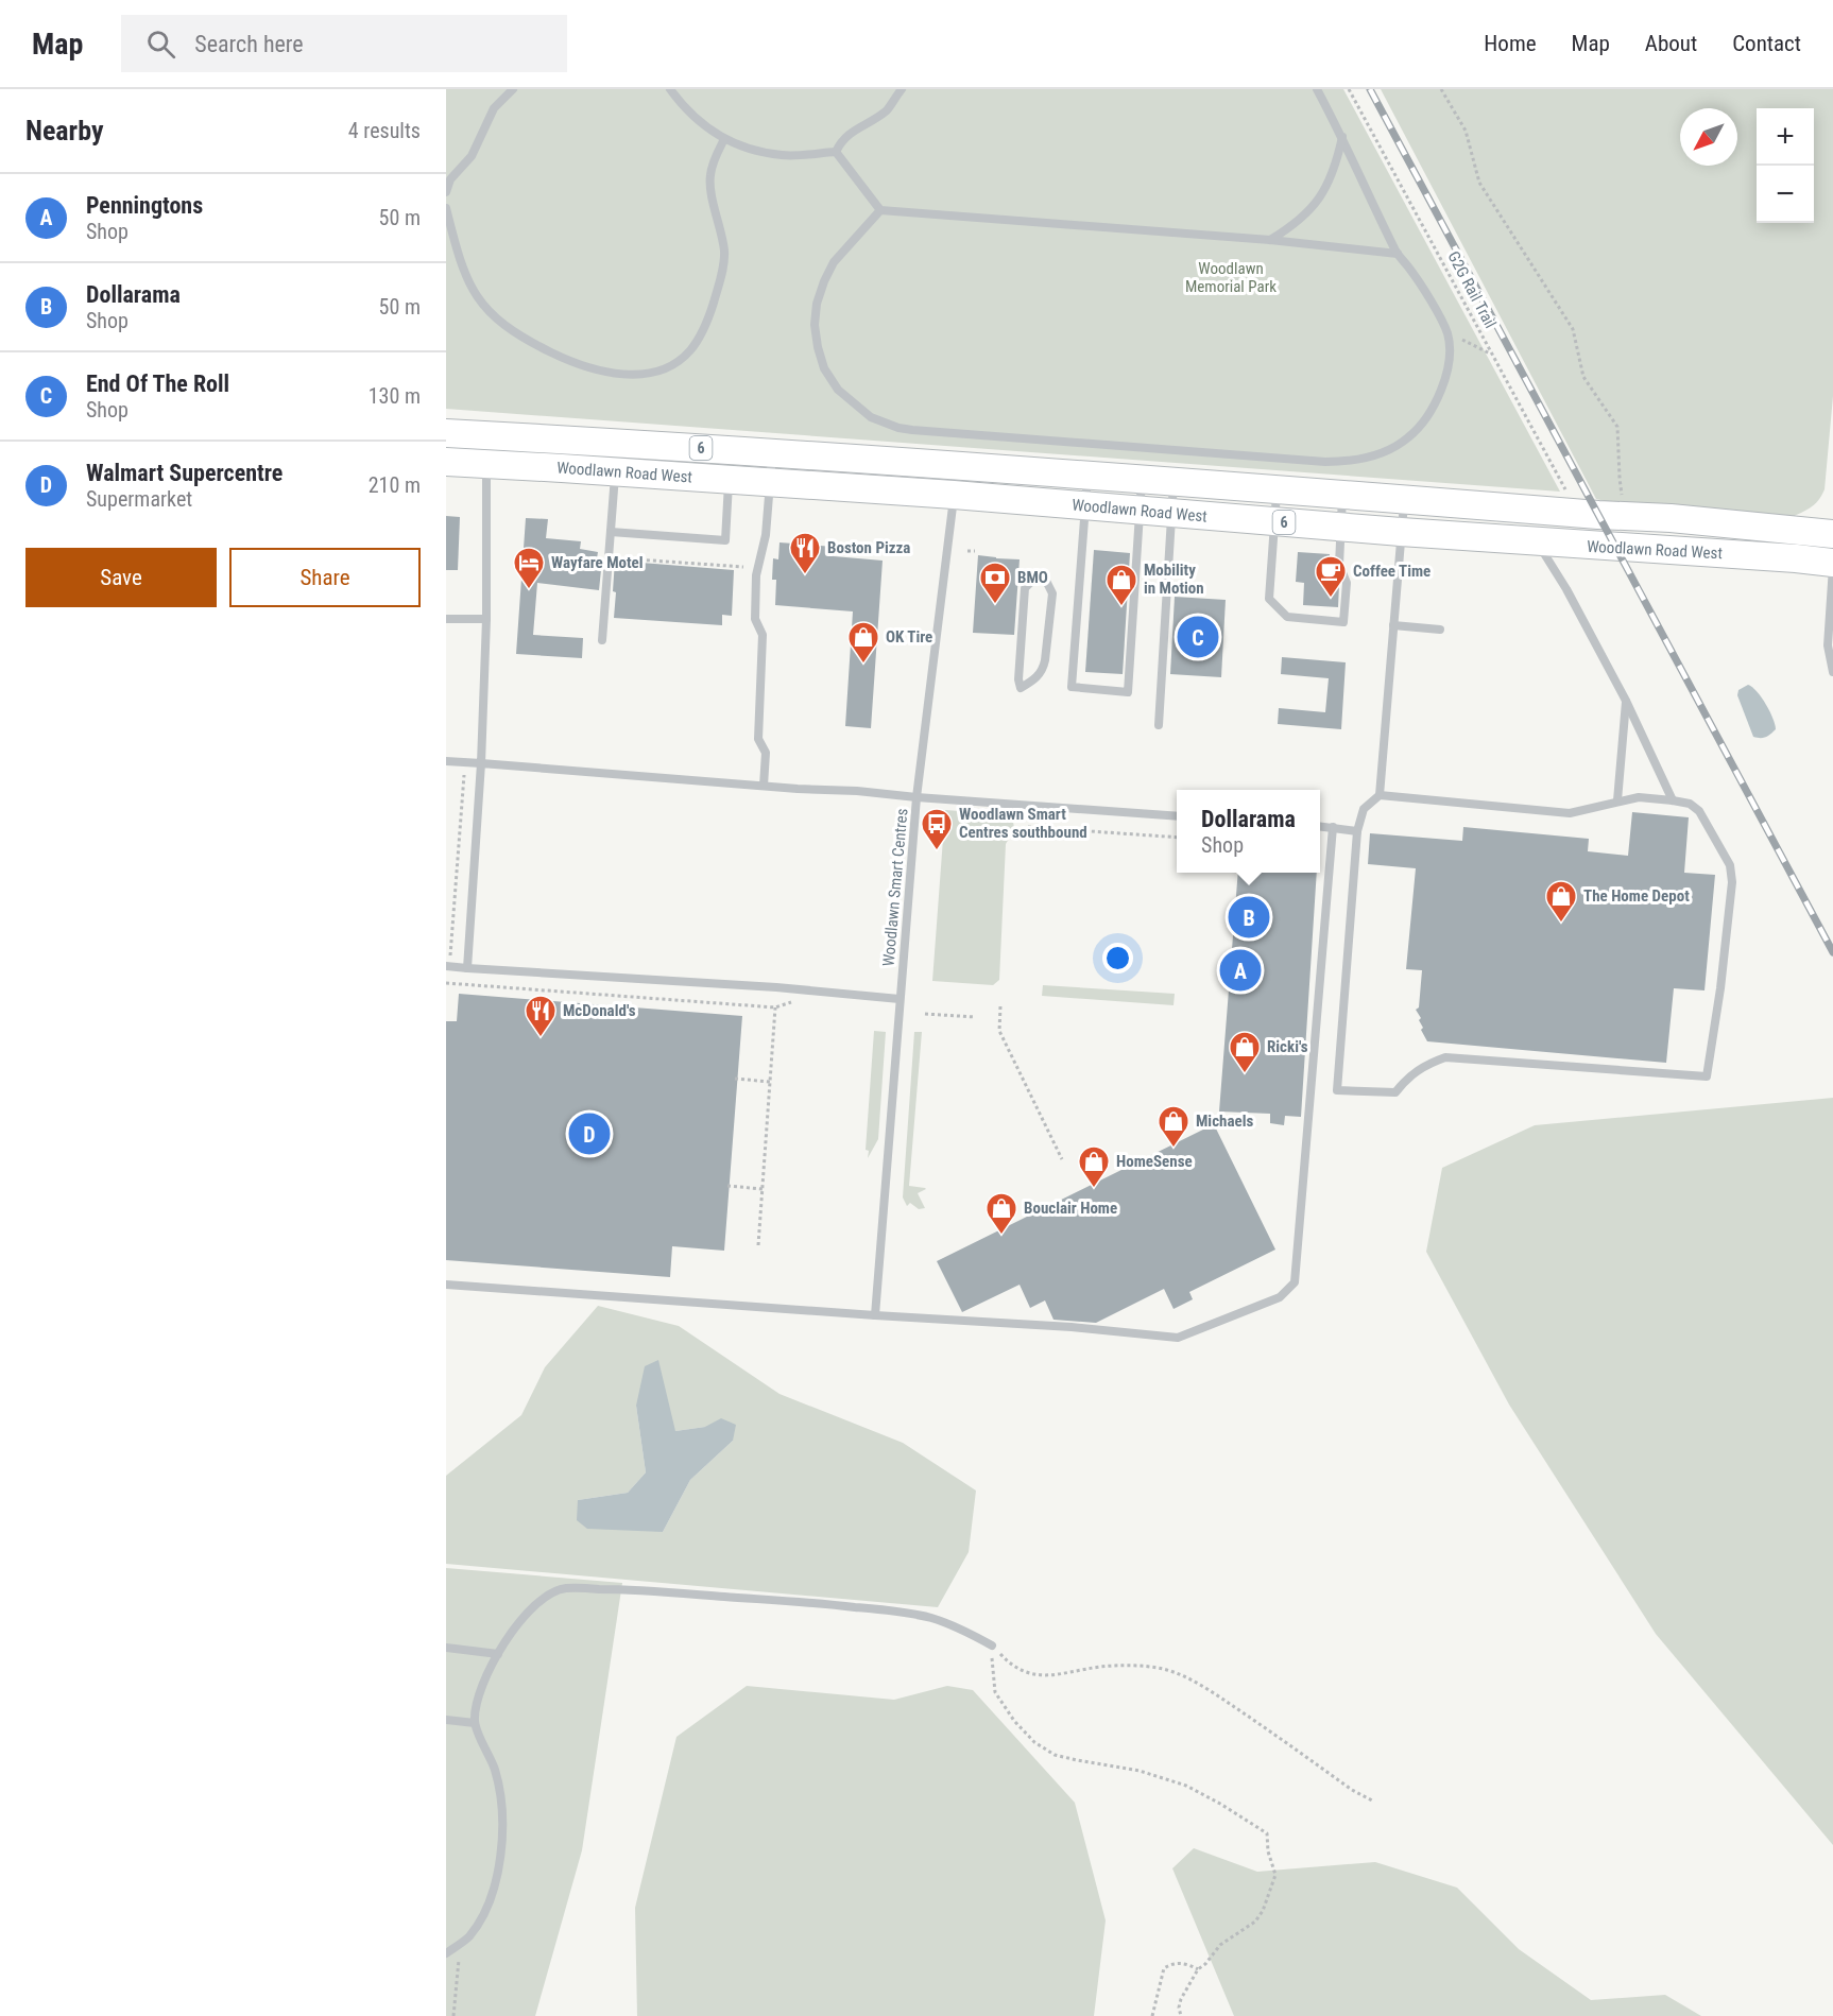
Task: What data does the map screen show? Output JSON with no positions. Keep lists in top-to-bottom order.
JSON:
{
  "streets": {
    "main road": ["6", "Woodlawn Road West"],
    "lane": ["Woodlawn Smart Centres"],
    "path": ["G2G Rail Trail"]
  },
  "parks": ["Woodlawn Memorial Park"],
  "places": {
    "restaurant": ["Boston Pizza", "McDonald's"],
    "hotel": ["Wayfare Motel"],
    "cafe": ["Coffee Time"],
    "bank": ["BMO"],
    "shop": [
      "Mobility in Motion",
      "OK Tire",
      "The Home Depot",
      "Ricki's",
      "Michaels",
      "HomeSense",
      "Bouclair Home"
    ],
    "bus stop": ["Woodlawn Smart Centres southbound"]
  },
  "north": "bottom left",
  "page": {
    "header": "Map",
    "search": "Search here",
    "nav": [
      "Home",
      "Map",
      "About",
      "Contact"
    ],
    "heading": ["Nearby", "4 results"],
    "map_buttons": ["+", "−"],
    "list": [
      {
        "mark": "A",
        "name": "Penningtons",
        "note": "Shop",
        "value": "50 m"
      },
      {
        "mark": "B",
        "name": "Dollarama",
        "note": "Shop",
        "value": "50 m"
      },
      {
        "mark": "C",
        "name": "End Of The Roll",
        "note": "Shop",
        "value": "130 m"
      },
      {
        "mark": "D",
        "name": "Walmart Supercentre",
        "note": "Supermarket",
        "value": "210 m"
      }
    ],
    "buttons": ["Save", "Share"],
    "pins": [
      "C",
      "B",
      "A",
      "D"
    ],
    "popup": ["Dollarama", "Shop"]
  }
}
